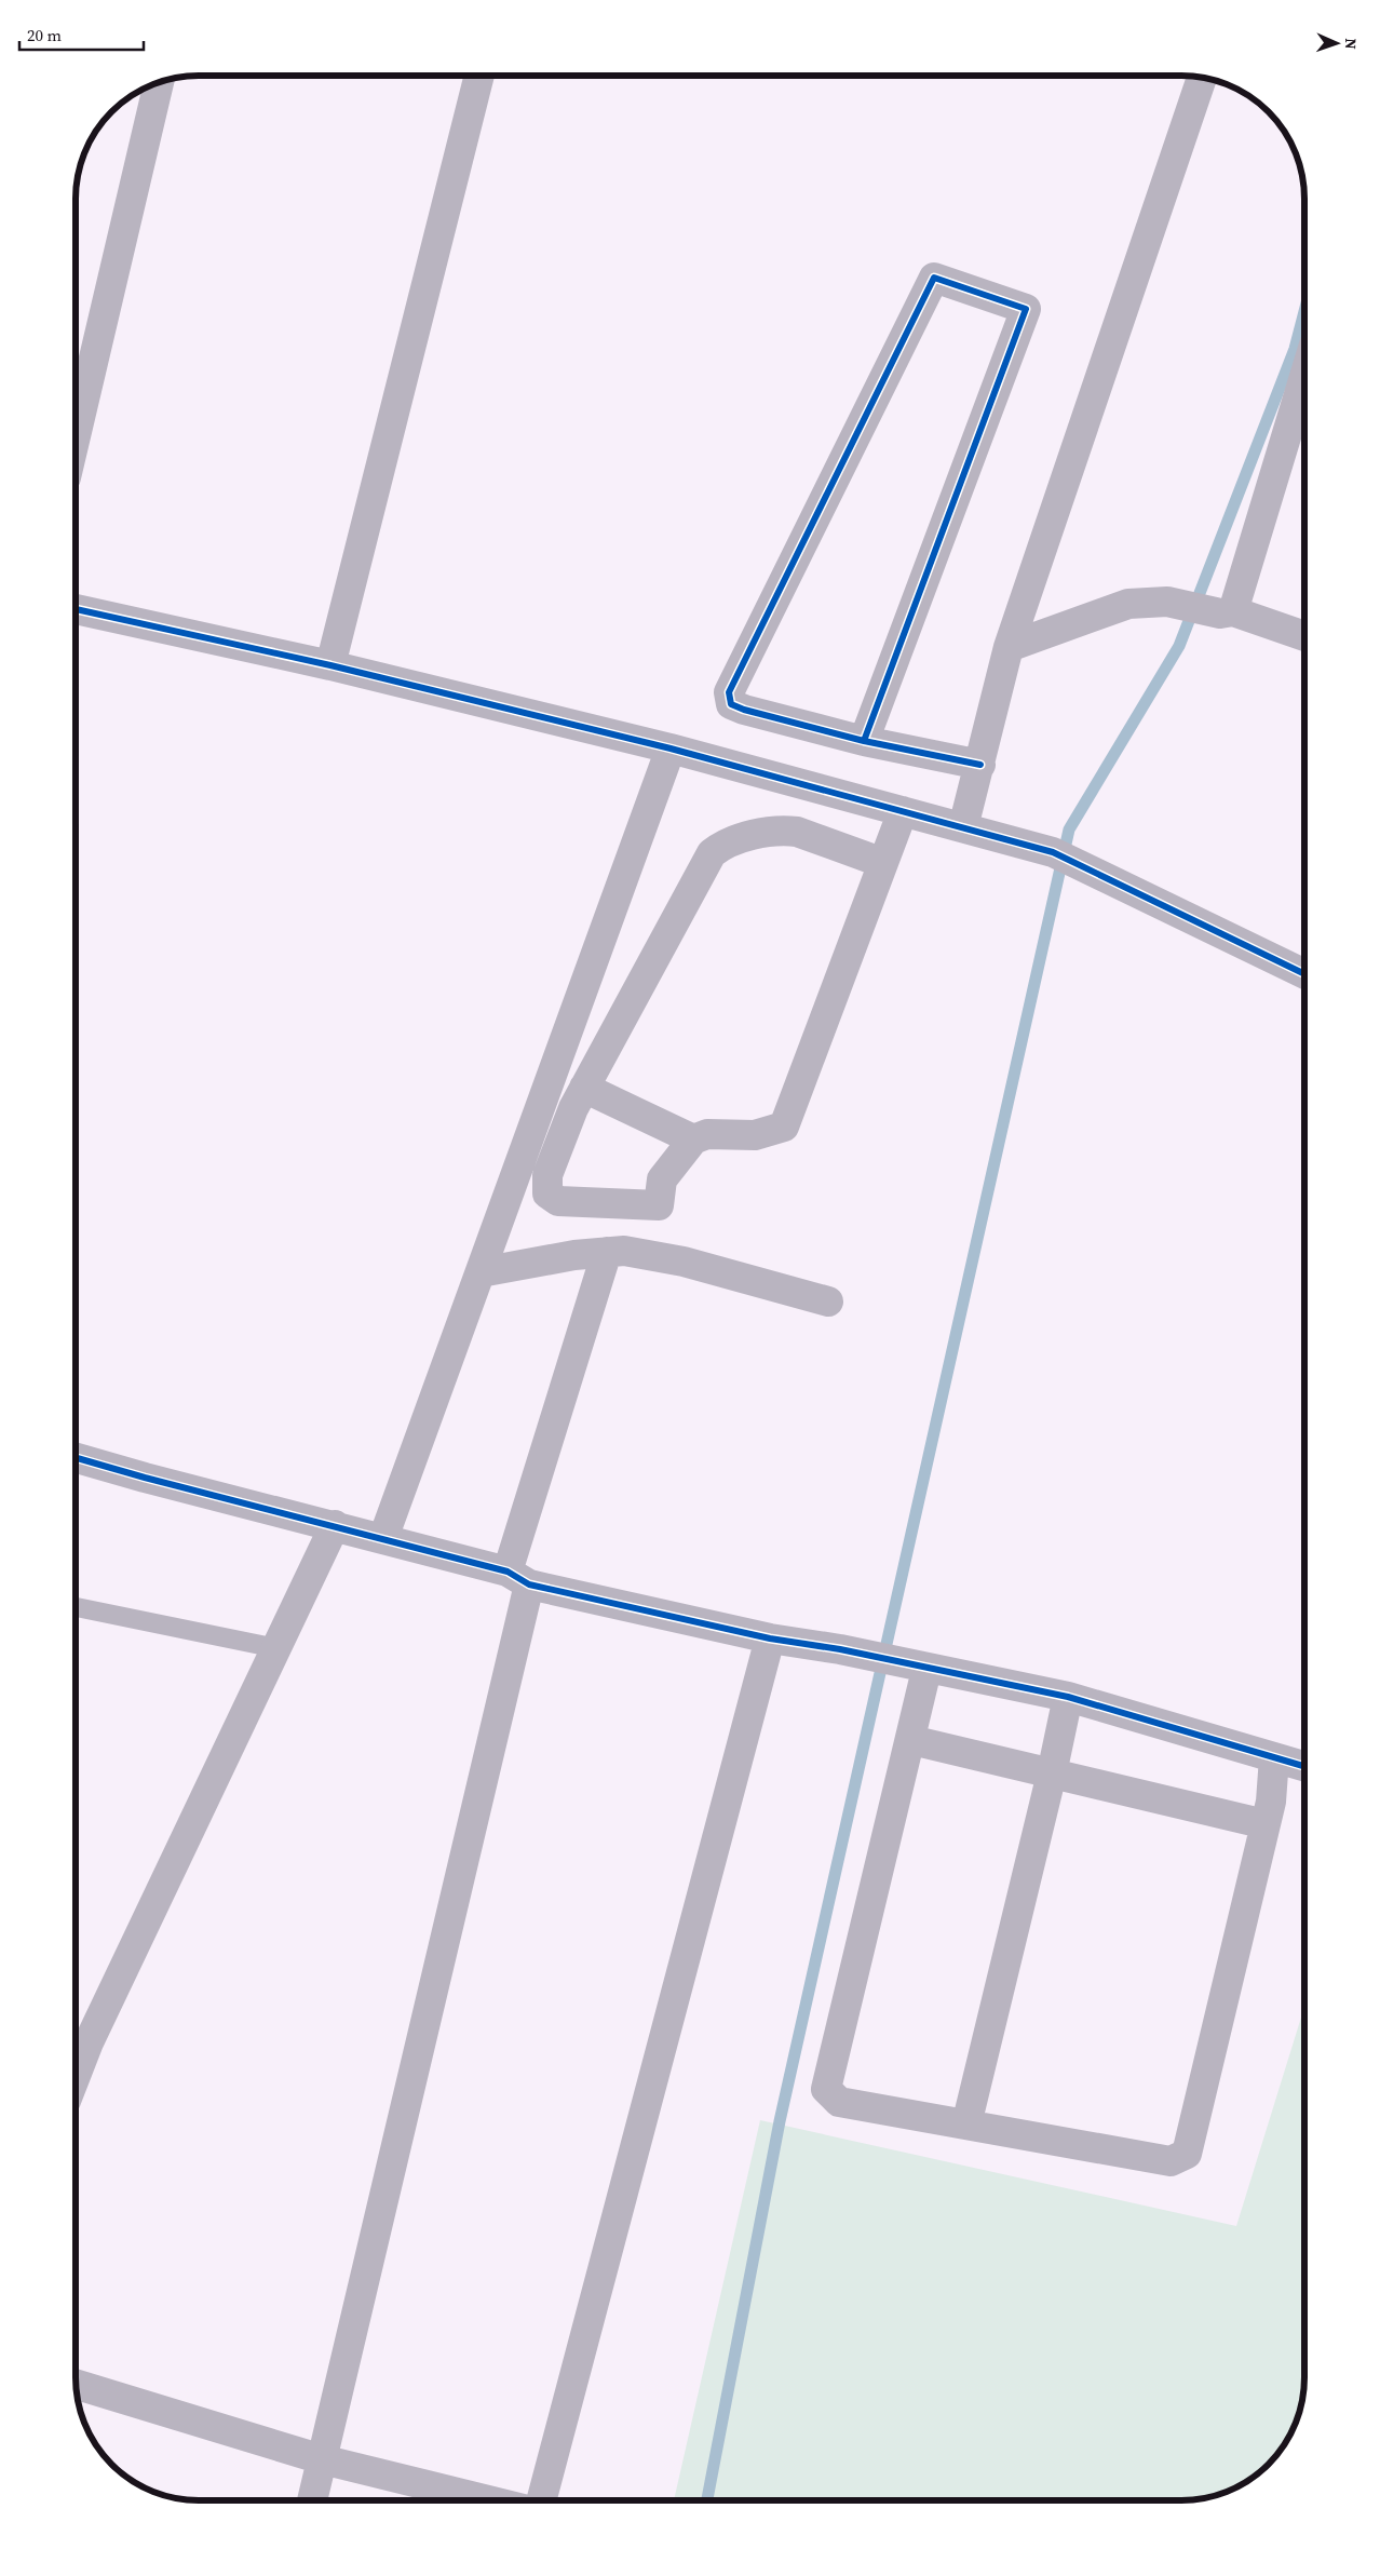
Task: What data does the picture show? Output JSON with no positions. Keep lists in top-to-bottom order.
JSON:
{
  "scale_bar": "20 m",
  "north": "right"
}
